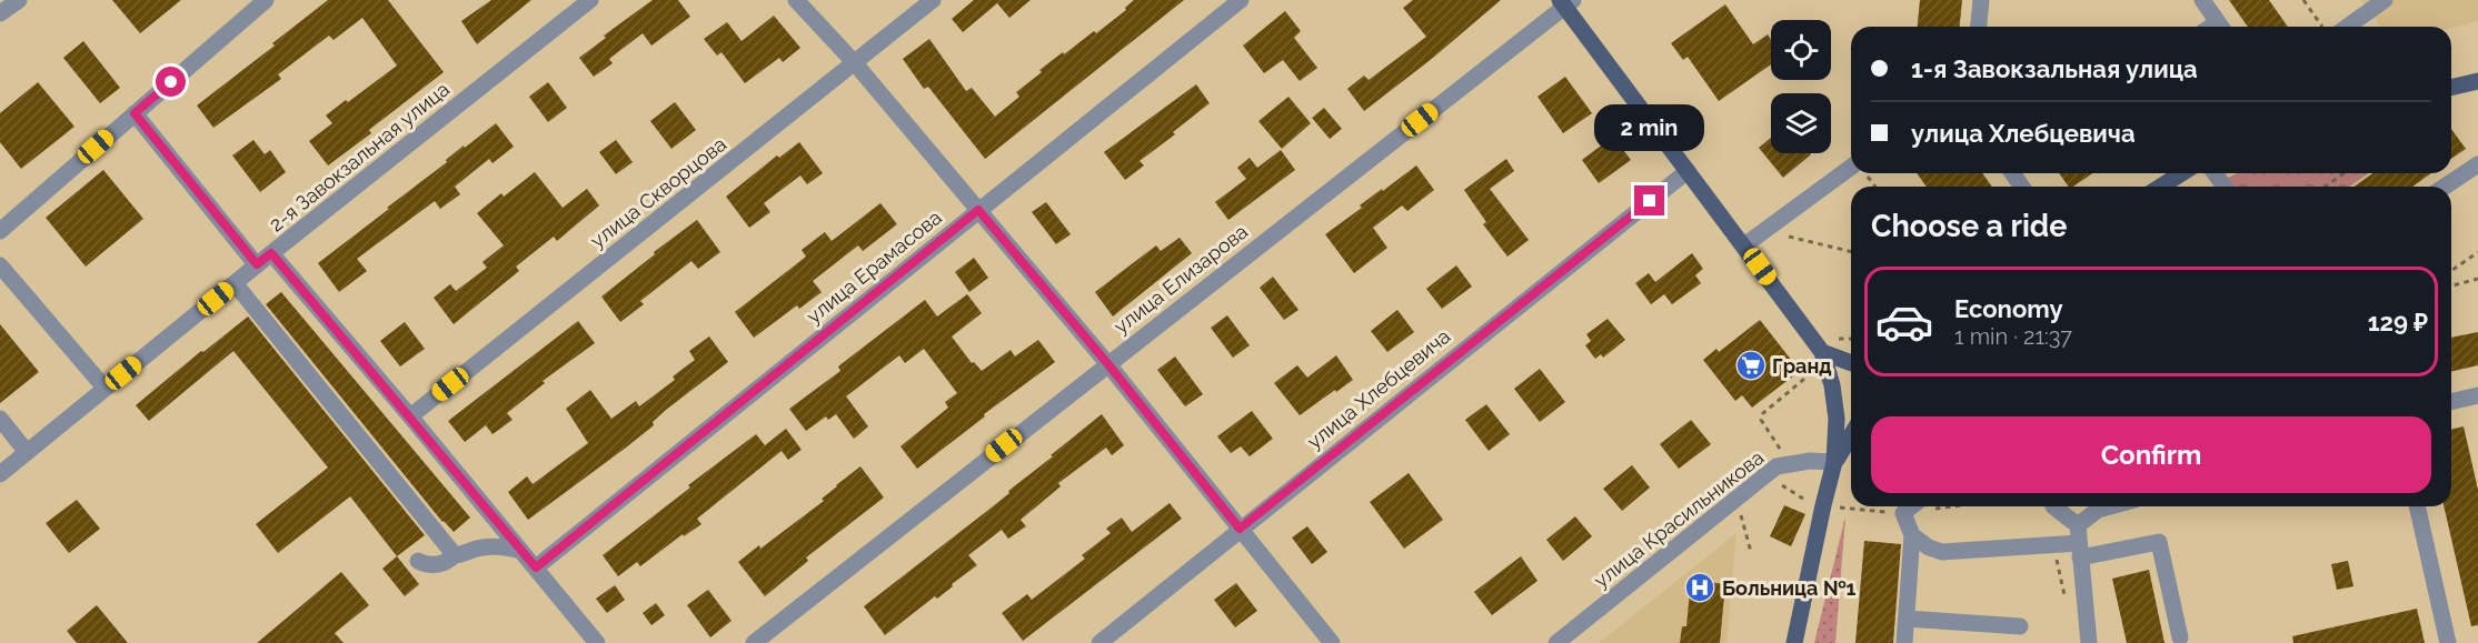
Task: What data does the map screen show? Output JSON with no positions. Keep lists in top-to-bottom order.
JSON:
{
  "streets": {
    "street": [
      "2-я Завокзальная улица",
      "улица Скворцова",
      "улица Ерамасова",
      "улица Елизарова",
      "улица Хлебцевича",
      "улица Красильникова"
    ]
  },
  "places": {
    "supermarket": ["Гранд"],
    "hospital": ["Больница №1"]
  },
  "page": {
    "banner": ["1-я Завокзальная улица", "улица Хлебцевича"],
    "bubble": "2 min",
    "heading": "Choose a ride",
    "list": [
      {
        "name": "Economy",
        "note": "1 min · 21:37",
        "value": "129 ₽"
      }
    ],
    "buttons": "Confirm"
  }
}
